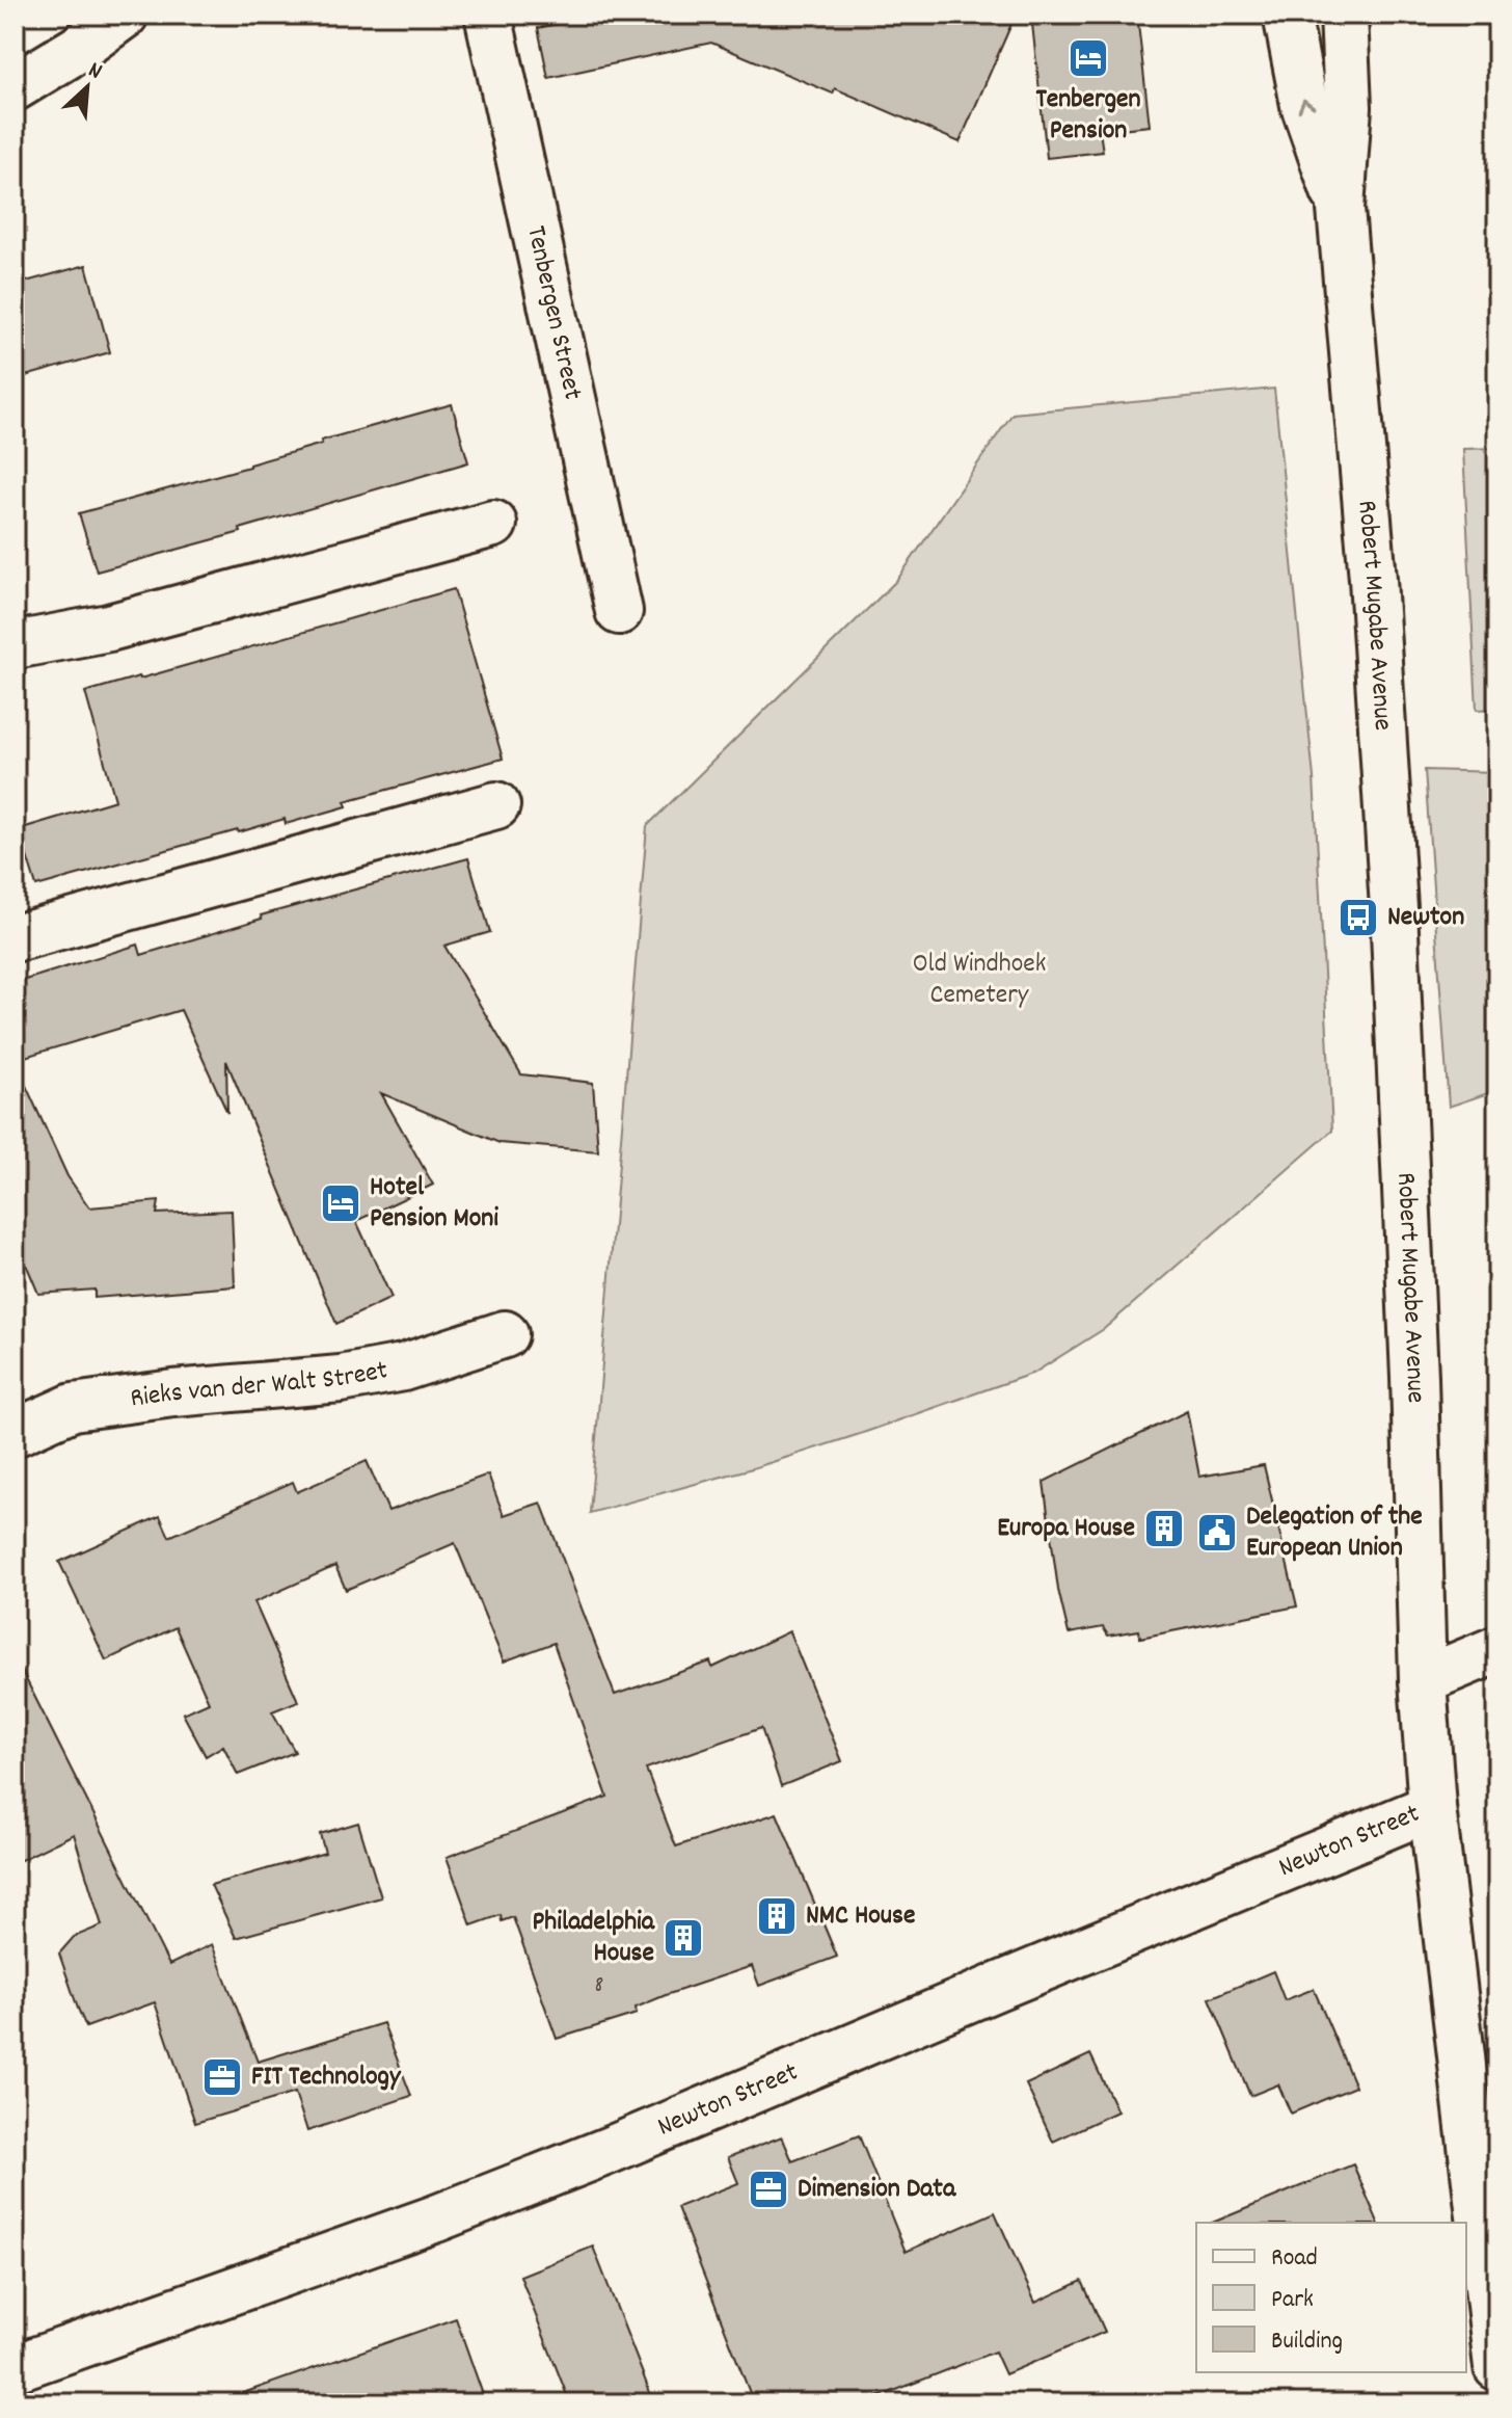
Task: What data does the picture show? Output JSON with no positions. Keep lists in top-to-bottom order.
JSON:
{
  "streets": {
    "street": [
      "Tenbergen Street",
      "Robert Mugabe Avenue",
      "Rieks van der Walt Street",
      "Newton Street"
    ]
  },
  "crossings": [
    ["Robert Mugabe Avenue", "Newton Street"]
  ],
  "parks": ["Old Windhoek Cemetery"],
  "places": {
    "hotel": ["Tenbergen Pension", "Hotel Pension Moni"],
    "bus stop": ["Newton"],
    "building": ["Europa House", "NMC House", "Philadelphia House"],
    "public building": ["Delegation of the European Union"],
    "office": ["FIT Technology", "Dimension Data"]
  },
  "house_numbers": ["8"],
  "legend": ["Road", "Park", "Building"],
  "north": "top right"
}
